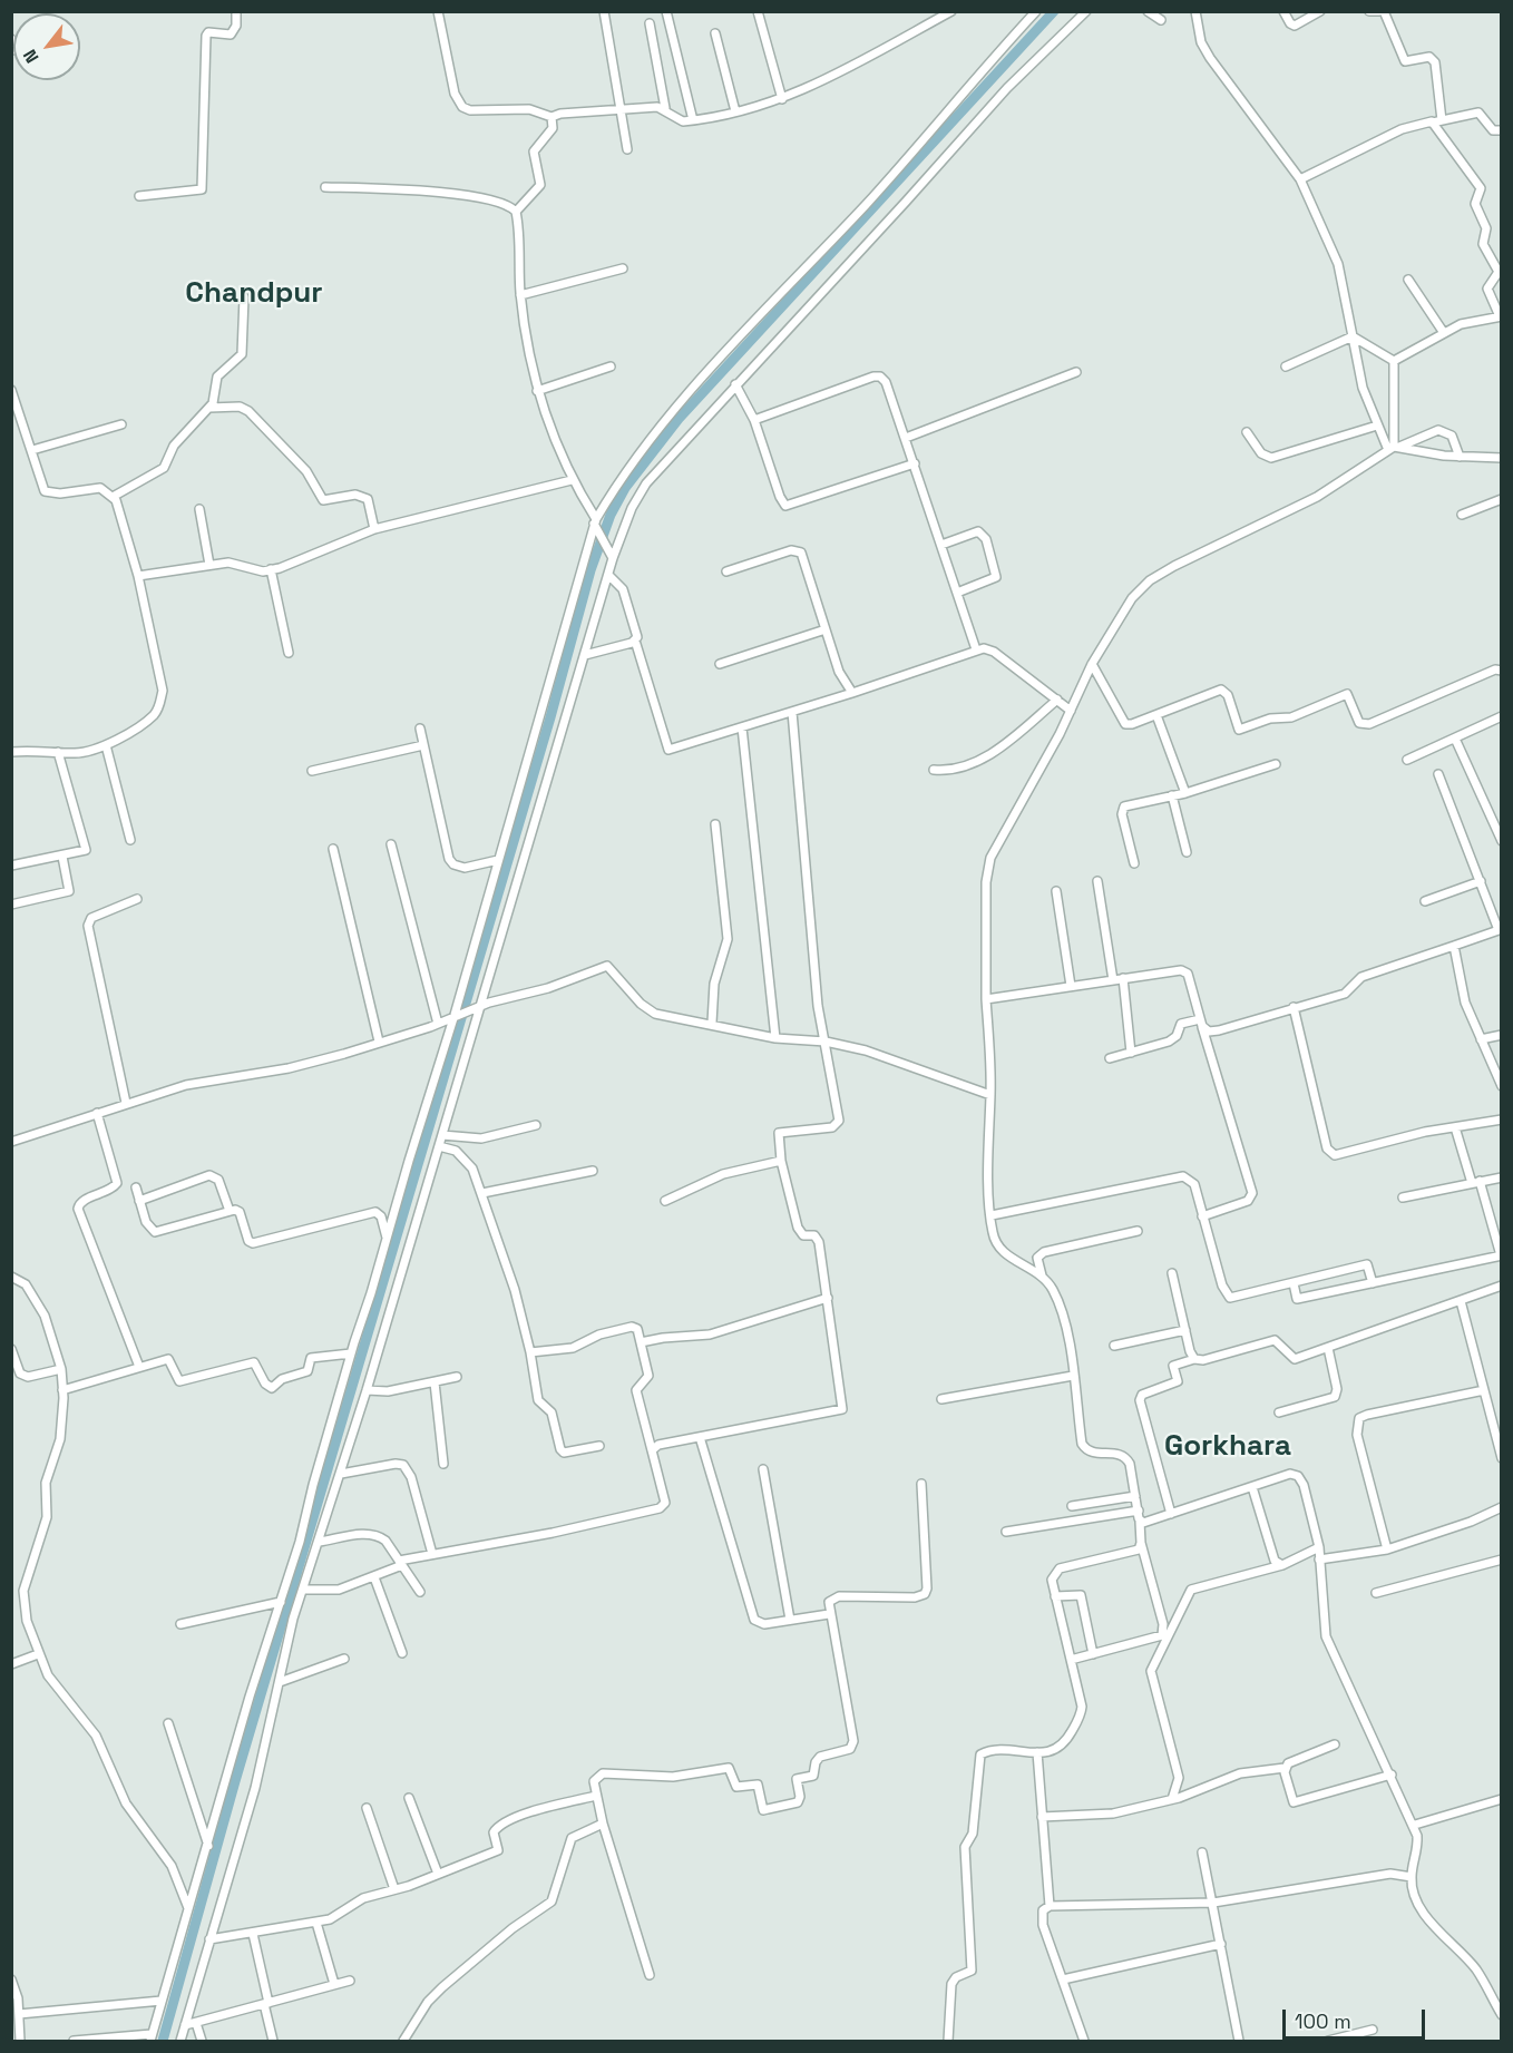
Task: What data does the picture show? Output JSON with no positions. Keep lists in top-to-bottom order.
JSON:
{
  "districts": ["Chandpur", "Gorkhara"],
  "scale_bar": "100 m",
  "north": "bottom left"
}
